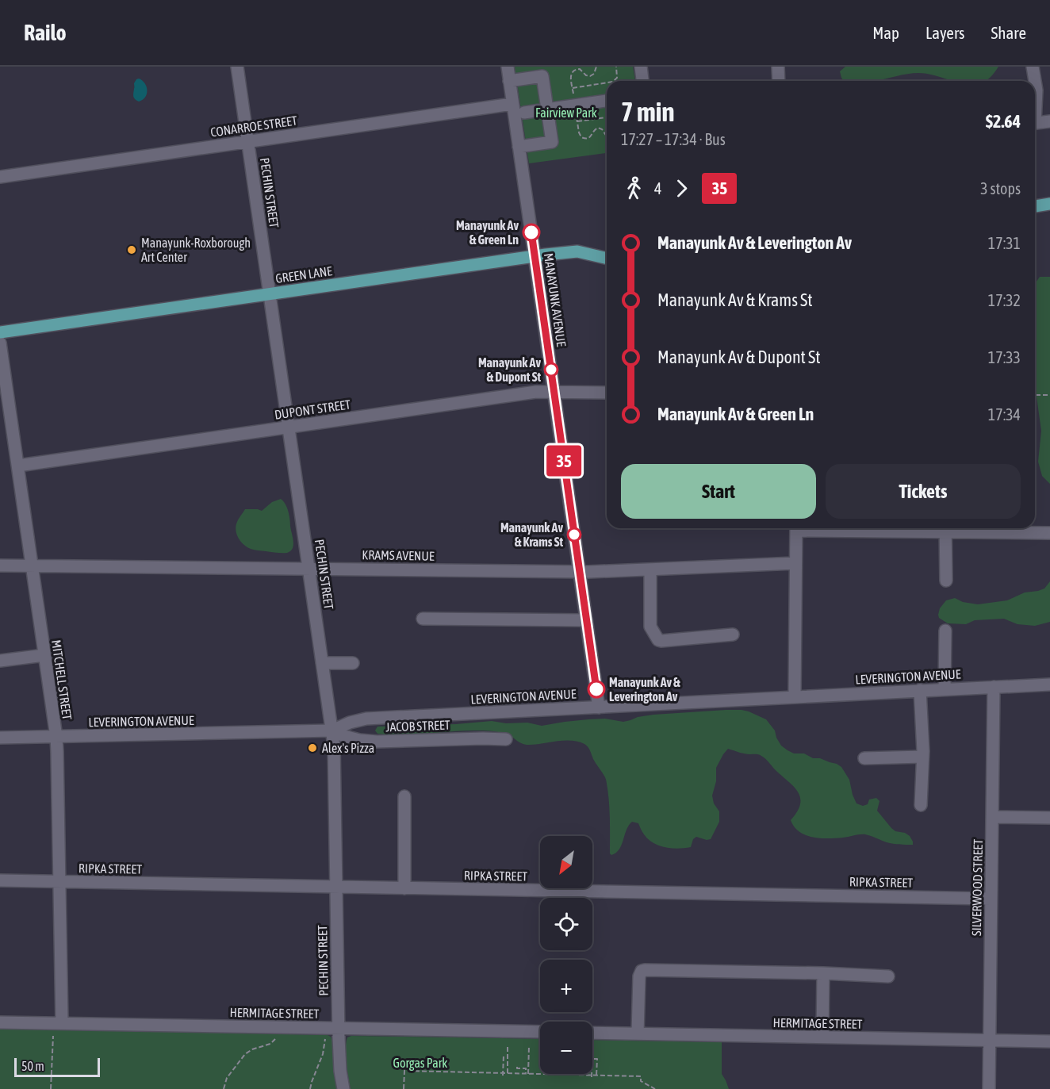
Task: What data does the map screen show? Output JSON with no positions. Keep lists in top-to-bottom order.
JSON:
{
  "streets": {
    "main road": ["GREEN LANE"],
    "street": [
      "CONARROE STREET",
      "PECHIN STREET",
      "MANAYUNK AVENUE",
      "DUPONT STREET",
      "KRAMS AVENUE",
      "LEVERINGTON AVENUE",
      "MITCHELL STREET",
      "JACOB STREET",
      "RIPKA STREET",
      "SILVERWOOD STREET",
      "HERMITAGE STREET"
    ]
  },
  "crossings": [
    ["CONARROE STREET", "PECHIN STREET"],
    ["CONARROE STREET", "MANAYUNK AVENUE"],
    ["PECHIN STREET", "GREEN LANE"],
    ["PECHIN STREET", "DUPONT STREET"],
    ["PECHIN STREET", "KRAMS AVENUE"],
    ["PECHIN STREET", "LEVERINGTON AVENUE"],
    ["PECHIN STREET", "JACOB STREET"],
    ["PECHIN STREET", "RIPKA STREET"],
    ["PECHIN STREET", "HERMITAGE STREET"],
    ["GREEN LANE", "MANAYUNK AVENUE"],
    ["MANAYUNK AVENUE", "DUPONT STREET"],
    ["MANAYUNK AVENUE", "KRAMS AVENUE"],
    ["MANAYUNK AVENUE", "LEVERINGTON AVENUE"],
    ["DUPONT STREET", "MITCHELL STREET"],
    ["KRAMS AVENUE", "MITCHELL STREET"],
    ["LEVERINGTON AVENUE", "MITCHELL STREET"],
    ["LEVERINGTON AVENUE", "JACOB STREET"],
    ["LEVERINGTON AVENUE", "SILVERWOOD STREET"],
    ["MITCHELL STREET", "RIPKA STREET"],
    ["MITCHELL STREET", "HERMITAGE STREET"],
    ["RIPKA STREET", "SILVERWOOD STREET"],
    ["SILVERWOOD STREET", "HERMITAGE STREET"]
  ],
  "parks": ["Fairview Park", "Gorgas Park"],
  "places": [
    "Manayunk Av & Green Ln",
    "Manayunk-Roxborough Art Center",
    "Manayunk Av & Dupont St",
    "Manayunk Av & Krams St",
    "Manayunk Av & Leverington Av",
    "Alex's Pizza"
  ],
  "lines": ["bus line 35"],
  "scale_bar": "50 m",
  "north": "bottom left",
  "page": {
    "header": "Railo",
    "nav": ["Map", "Layers", "Share"],
    "on_map": "35",
    "heading": ["7 min", "17:27 – 17:34 · Bus", "$2.64"],
    "legs": ["4", "35", "3 stops"],
    "list": [
      {
        "name": "Manayunk Av & Leverington Av",
        "value": "17:31"
      },
      {
        "name": "Manayunk Av & Krams St",
        "value": "17:32"
      },
      {
        "name": "Manayunk Av & Dupont St",
        "value": "17:33"
      },
      {
        "name": "Manayunk Av & Green Ln",
        "value": "17:34"
      }
    ],
    "buttons": ["Start", "Tickets"],
    "map_buttons": ["+", "−"],
    "scale": "50 m"
  }
}
